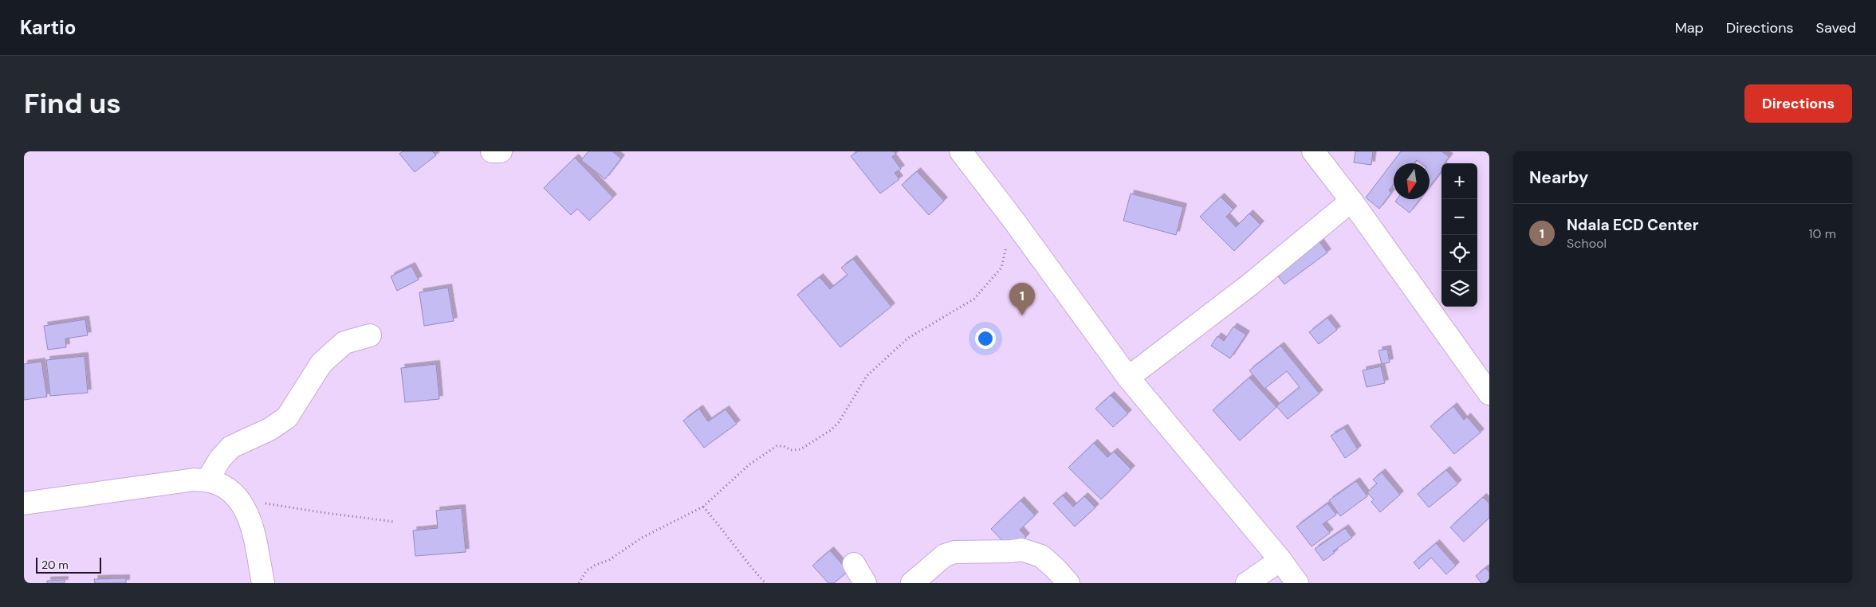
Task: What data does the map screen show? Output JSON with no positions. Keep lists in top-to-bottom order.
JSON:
{
  "scale_bar": "20 m",
  "north": "bottom",
  "page": {
    "header": "Kartio",
    "nav": ["Map", "Directions", "Saved"],
    "buttons": "Directions",
    "title": "Find us",
    "heading": "Nearby",
    "map_buttons": ["+", "−"],
    "list": [
      {
        "mark": "1",
        "name": "Ndala ECD Center",
        "note": "School",
        "value": "10 m"
      }
    ],
    "pins": "1",
    "scale": "20 m"
  }
}
